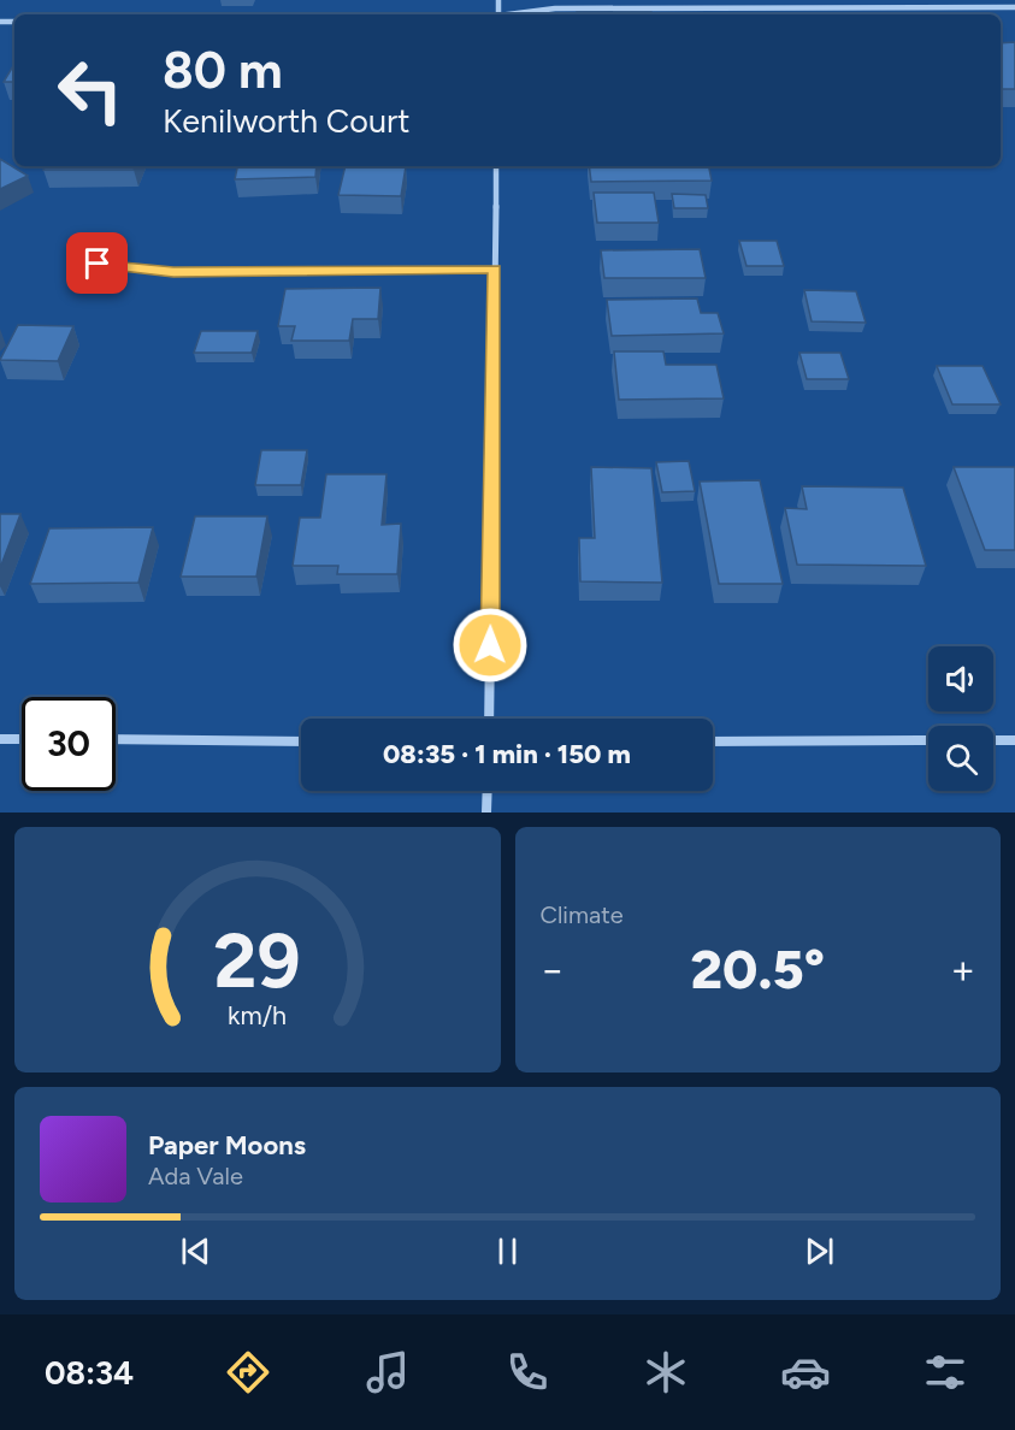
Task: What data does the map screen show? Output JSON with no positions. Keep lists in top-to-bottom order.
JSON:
{
  "page": {
    "turn": ["80 m", "Kenilworth Court"],
    "limit": "30",
    "trip": "08:35 · 1 min · 150 m",
    "tile": "Climate",
    "heat": ["−", "20.5°", "+"],
    "song": ["Paper Moons", "Ada Vale"],
    "tabs": "08:34",
    "gauge": ["29", "km/h"]
  }
}
